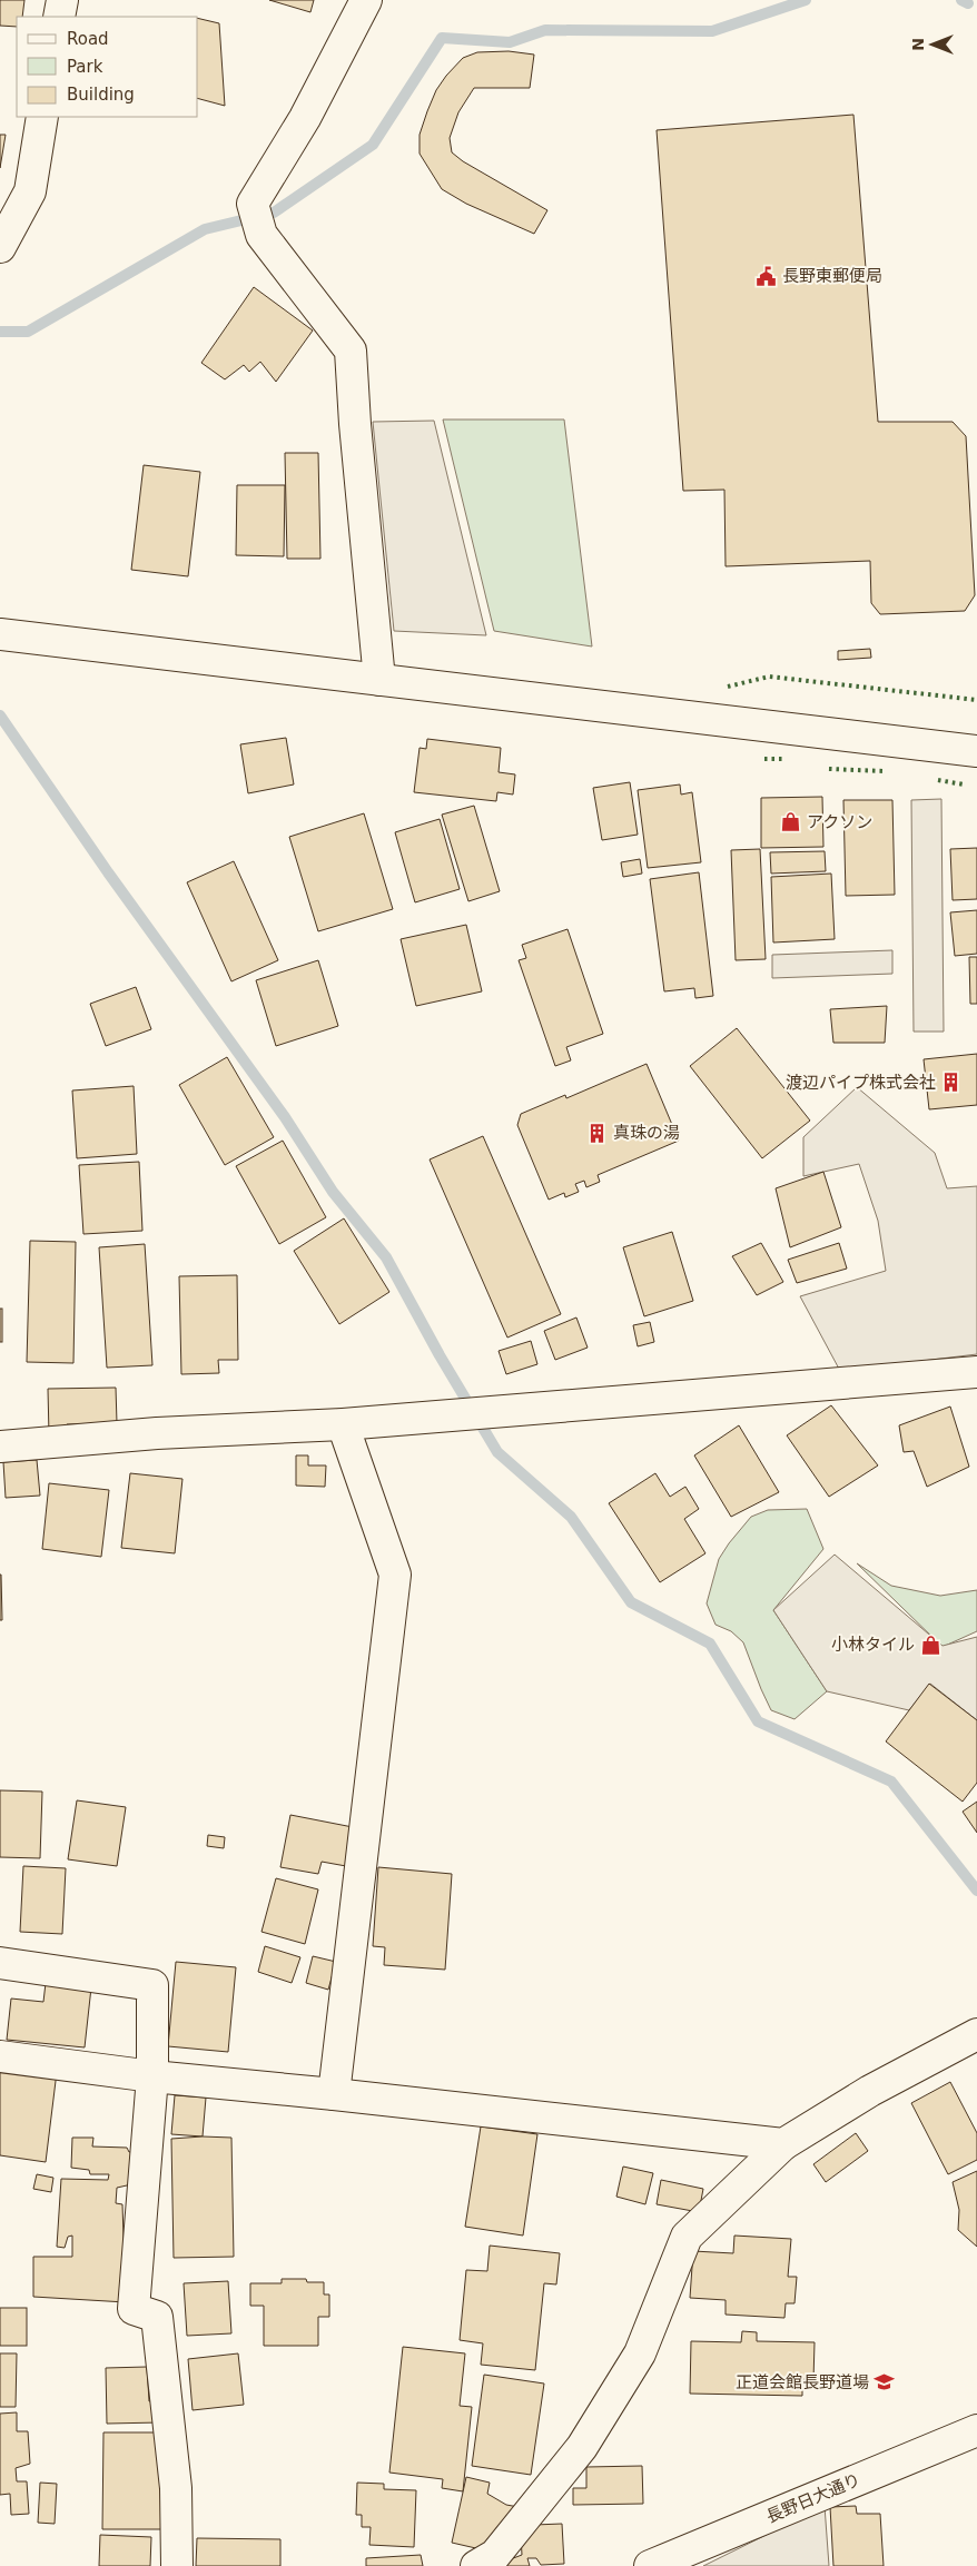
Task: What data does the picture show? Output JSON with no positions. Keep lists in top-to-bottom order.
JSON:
{
  "streets": {
    "street": ["長野日大通り"]
  },
  "places": {
    "public building": ["長野東郵便局"],
    "shop": ["アクソン", "小林タイル"],
    "building": ["渡辺パイプ株式会社", "真珠の湯"],
    "school or university": ["正道会館長野道場"]
  },
  "legend": ["Road", "Park", "Building"],
  "north": "left"
}
